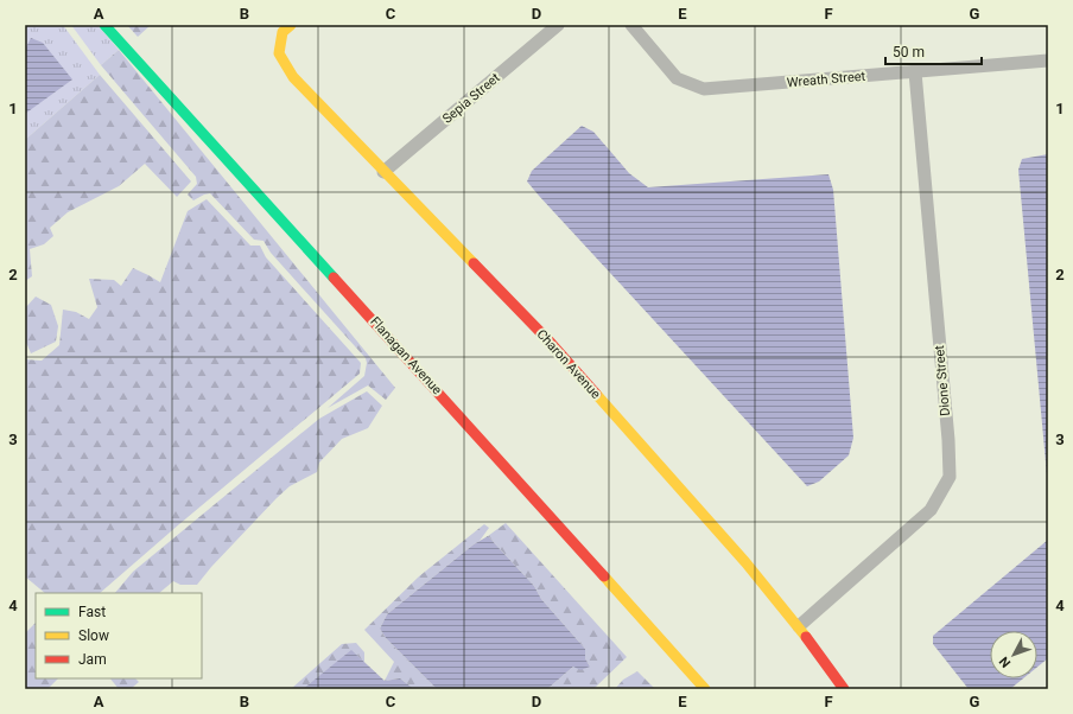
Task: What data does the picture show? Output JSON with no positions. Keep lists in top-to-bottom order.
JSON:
{
  "streets": {
    "street": [
      "Wreath Street",
      "Sepia Street",
      "Flanagan Avenue",
      "Charon Avenue",
      "Dione Street"
    ]
  },
  "crossings": [
    ["Wreath Street", "Dione Street"],
    ["Sepia Street", "Charon Avenue"],
    ["Charon Avenue", "Dione Street"]
  ],
  "legend": ["Fast", "Slow", "Jam"],
  "scale_bar": "50 m",
  "north": "bottom left",
  "grid": {
    "columns": [
      "A",
      "B",
      "C",
      "D",
      "E",
      "F",
      "G"
    ],
    "rows": [
      "1",
      "2",
      "3",
      "4"
    ]
  }
}
